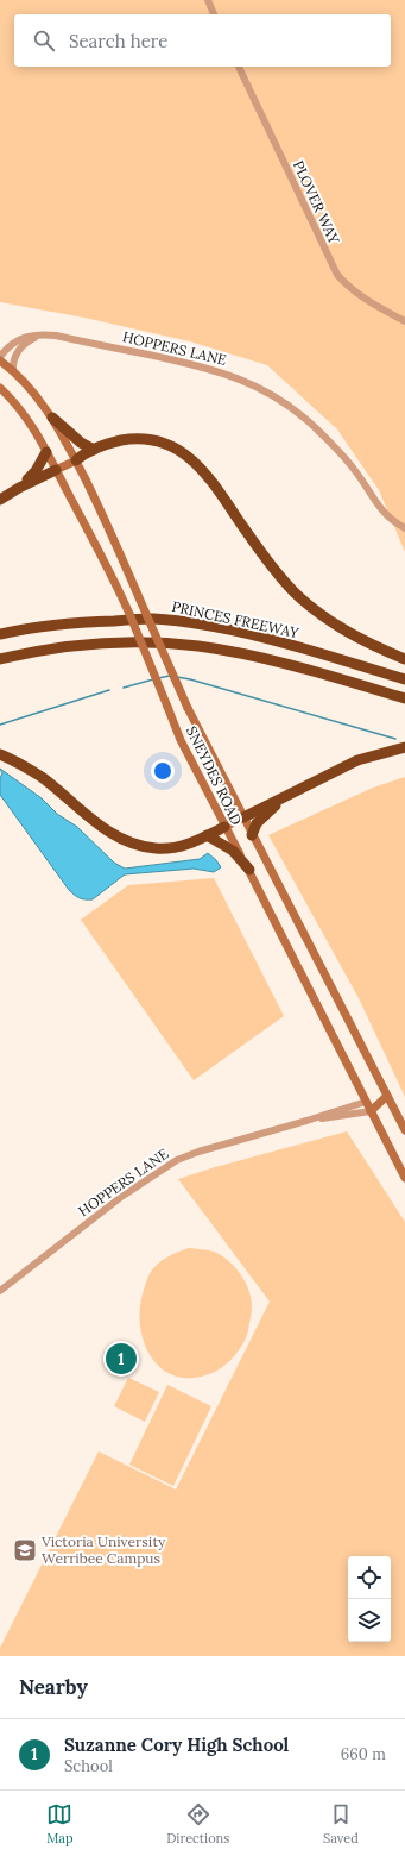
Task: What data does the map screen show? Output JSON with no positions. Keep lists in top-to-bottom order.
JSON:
{
  "streets": {
    "highway": ["PRINCES FREEWAY"],
    "main road": ["SNEYDES ROAD"],
    "street": ["PLOVER WAY", "HOPPERS LANE"]
  },
  "crossings": [
    ["HOPPERS LANE", "SNEYDES ROAD"]
  ],
  "places": {
    "school or university": ["Victoria University Werribee Campus"]
  },
  "page": {
    "search": "Search here",
    "pins": "1",
    "heading": "Nearby",
    "list": [
      {
        "mark": "1",
        "name": "Suzanne Cory High School",
        "note": "School",
        "value": "660 m"
      }
    ],
    "nav": ["Map", "Directions", "Saved"]
  }
}
